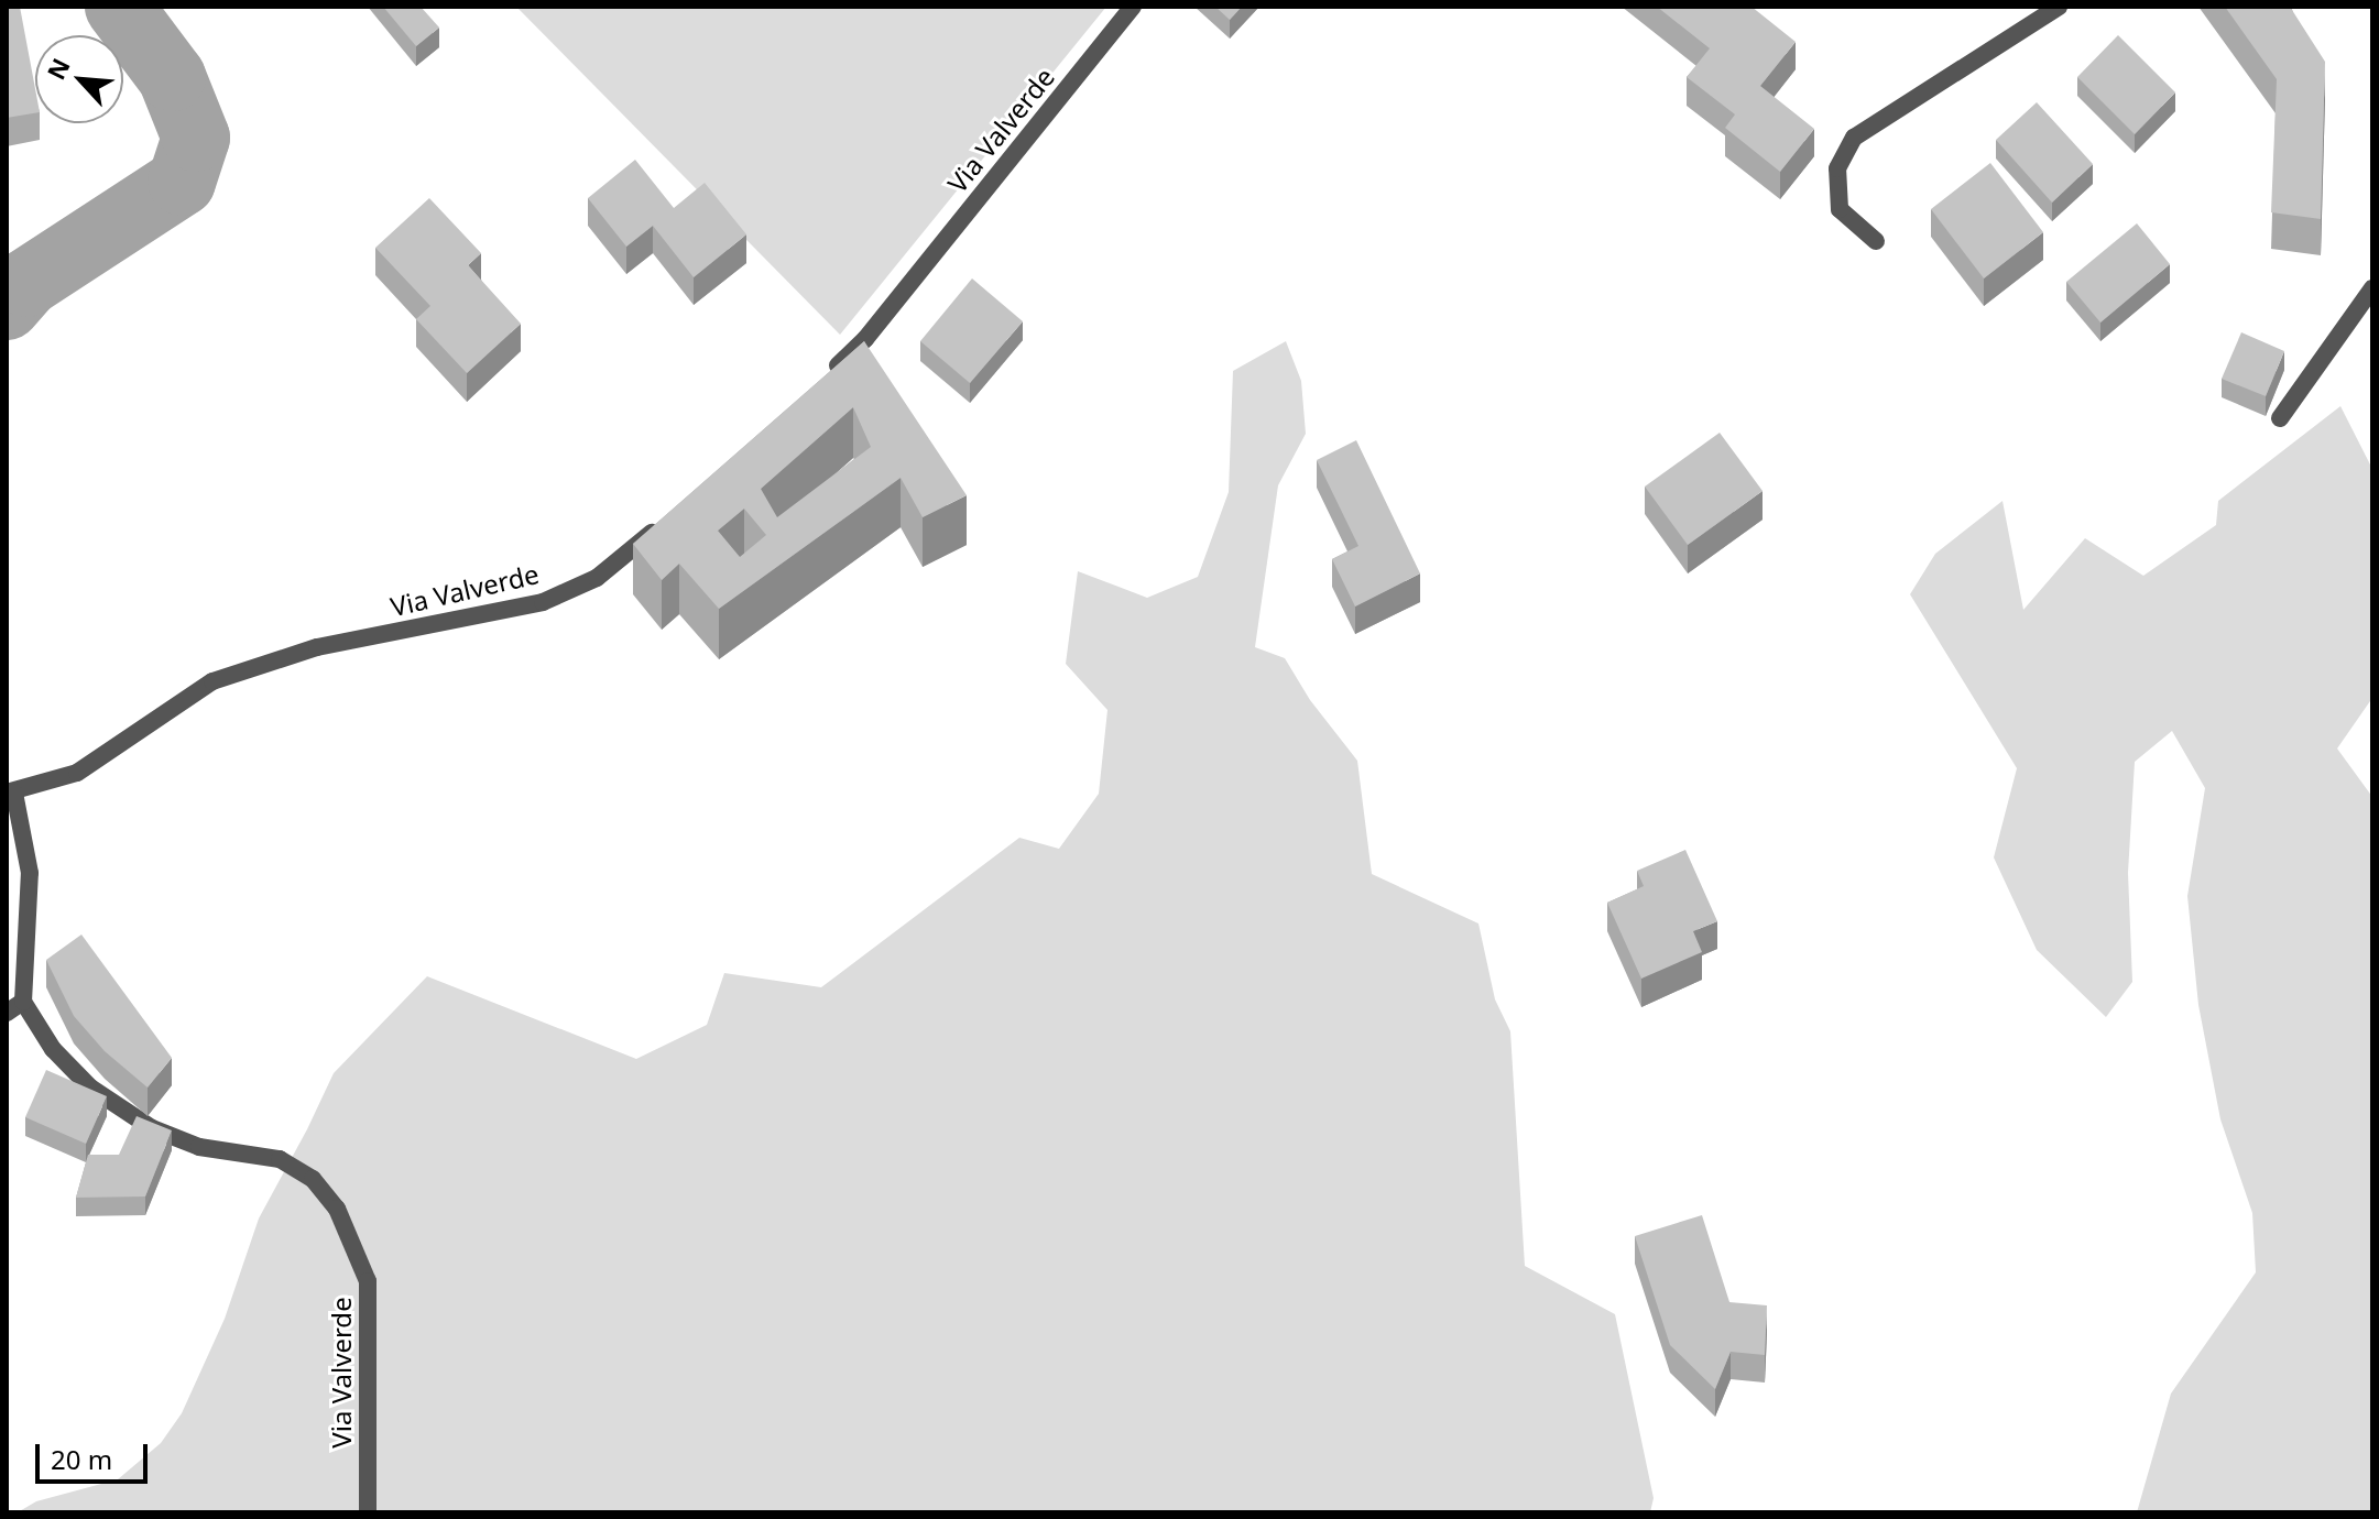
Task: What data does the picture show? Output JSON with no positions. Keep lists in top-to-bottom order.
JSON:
{
  "streets": {
    "street": ["Via Valverde"]
  },
  "scale_bar": "20 m",
  "north": "top left"
}
